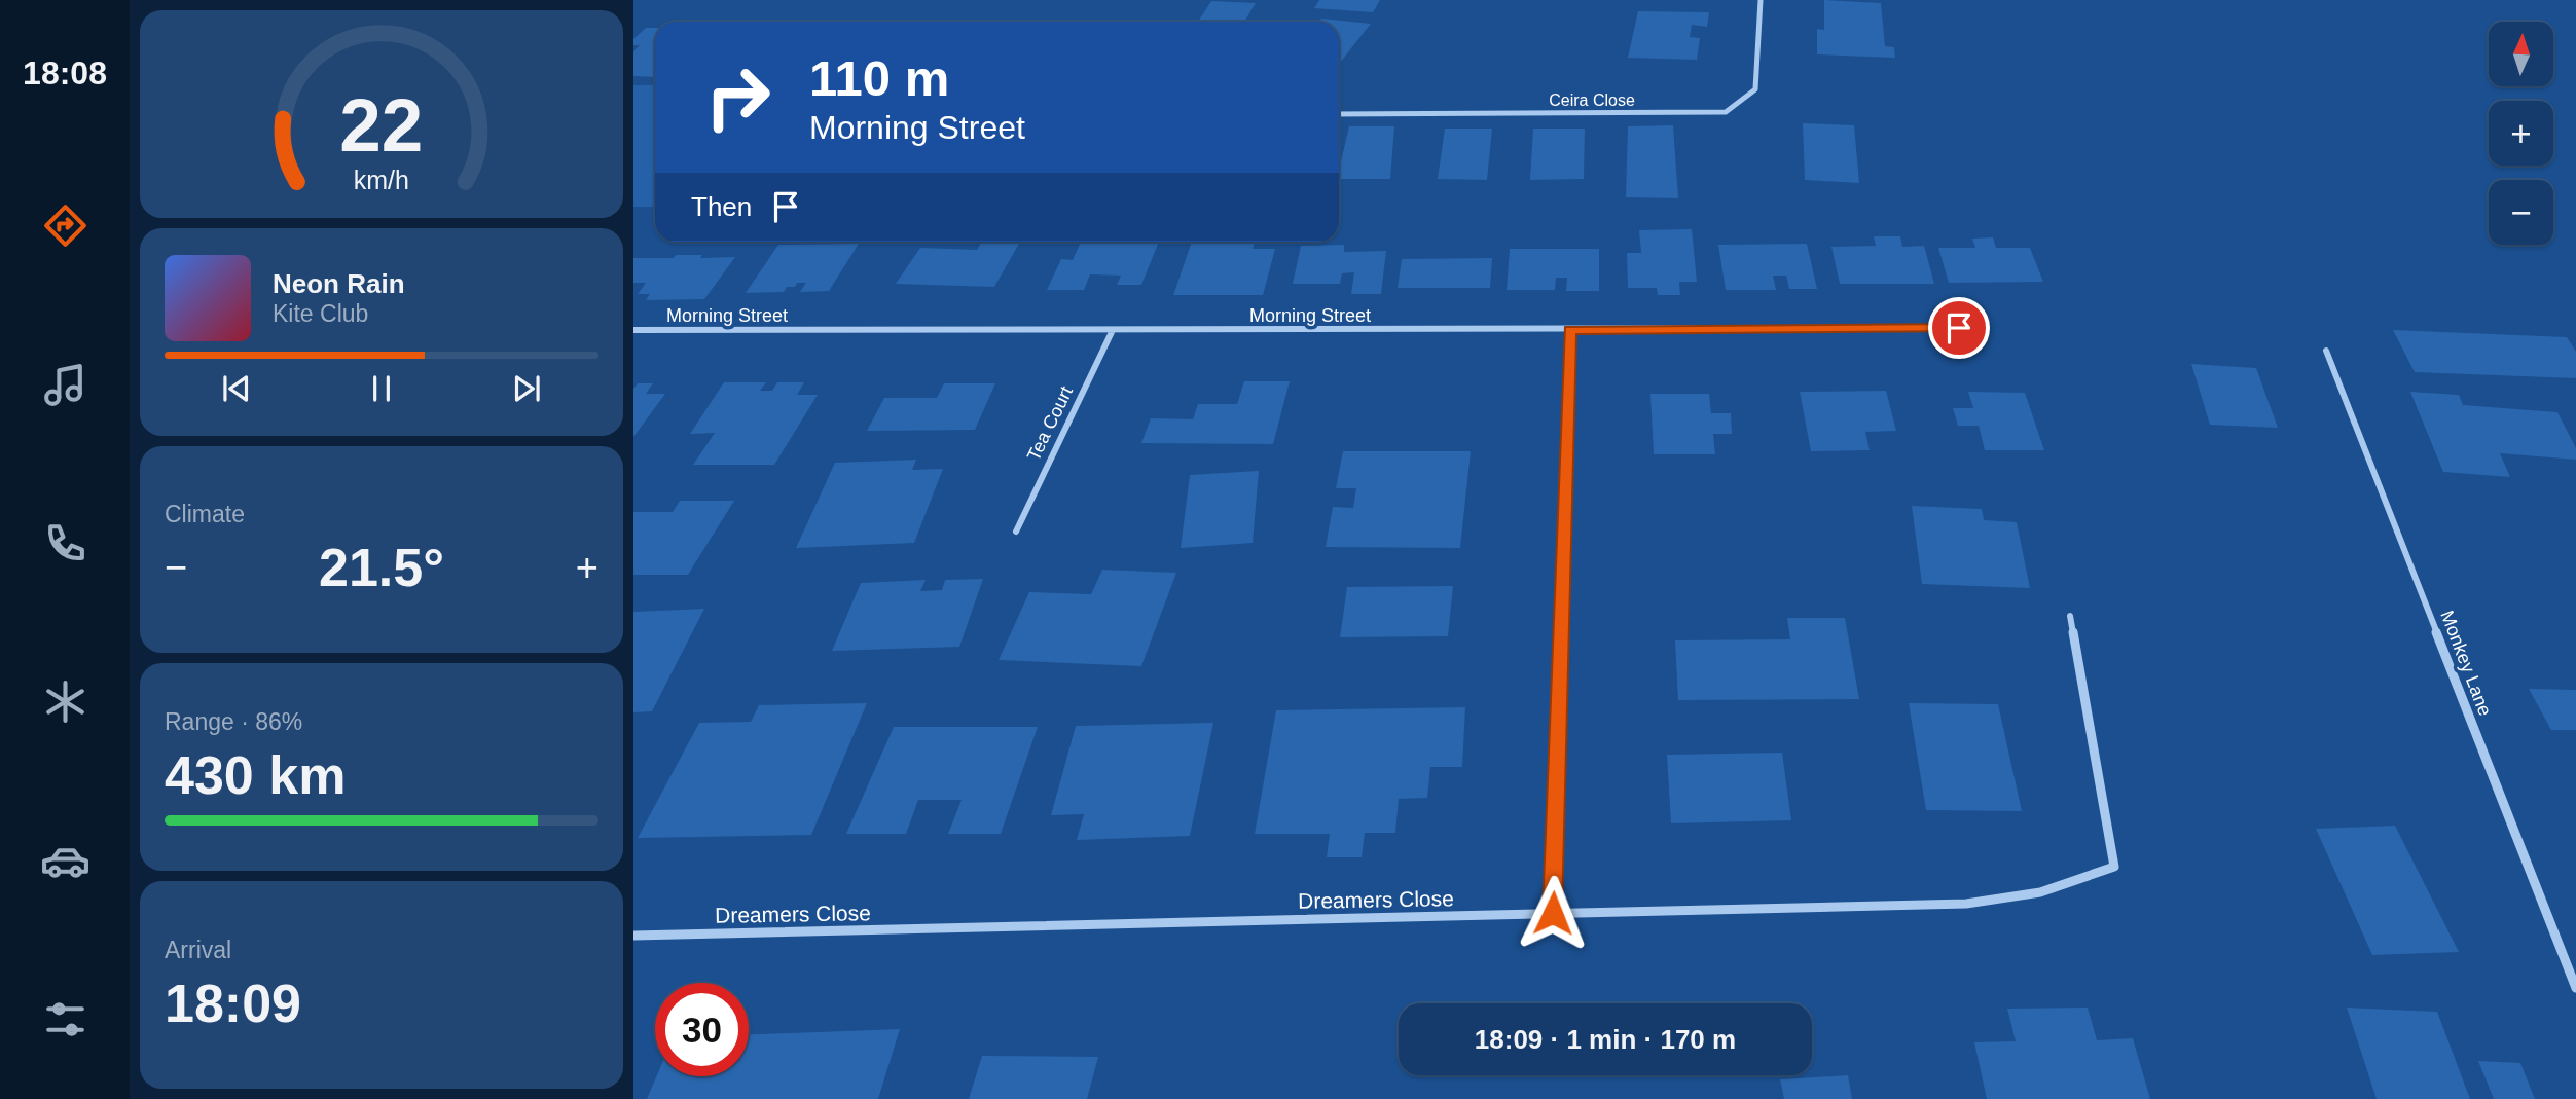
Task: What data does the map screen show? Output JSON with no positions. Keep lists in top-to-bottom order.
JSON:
{
  "streets": {
    "street": [
      "Ceira Close",
      "Morning Street",
      "Tea Court",
      "Monkey Lane",
      "Dreamers Close"
    ]
  },
  "crossings": [
    ["Morning Street", "Tea Court"]
  ],
  "north": "top",
  "page": {
    "tabs": "18:08",
    "map_buttons": ["+", "−"],
    "turn": ["110 m", "Morning Street"],
    "then": "Then",
    "song": ["Neon Rain", "Kite Club"],
    "tile": [
      "Climate",
      ["Range · 86%", "430 km"],
      ["Arrival", "18:09"]
    ],
    "heat": ["−", "21.5°", "+"],
    "limit": "30",
    "trip": "18:09 · 1 min · 170 m",
    "gauge": ["22", "km/h"]
  }
}
